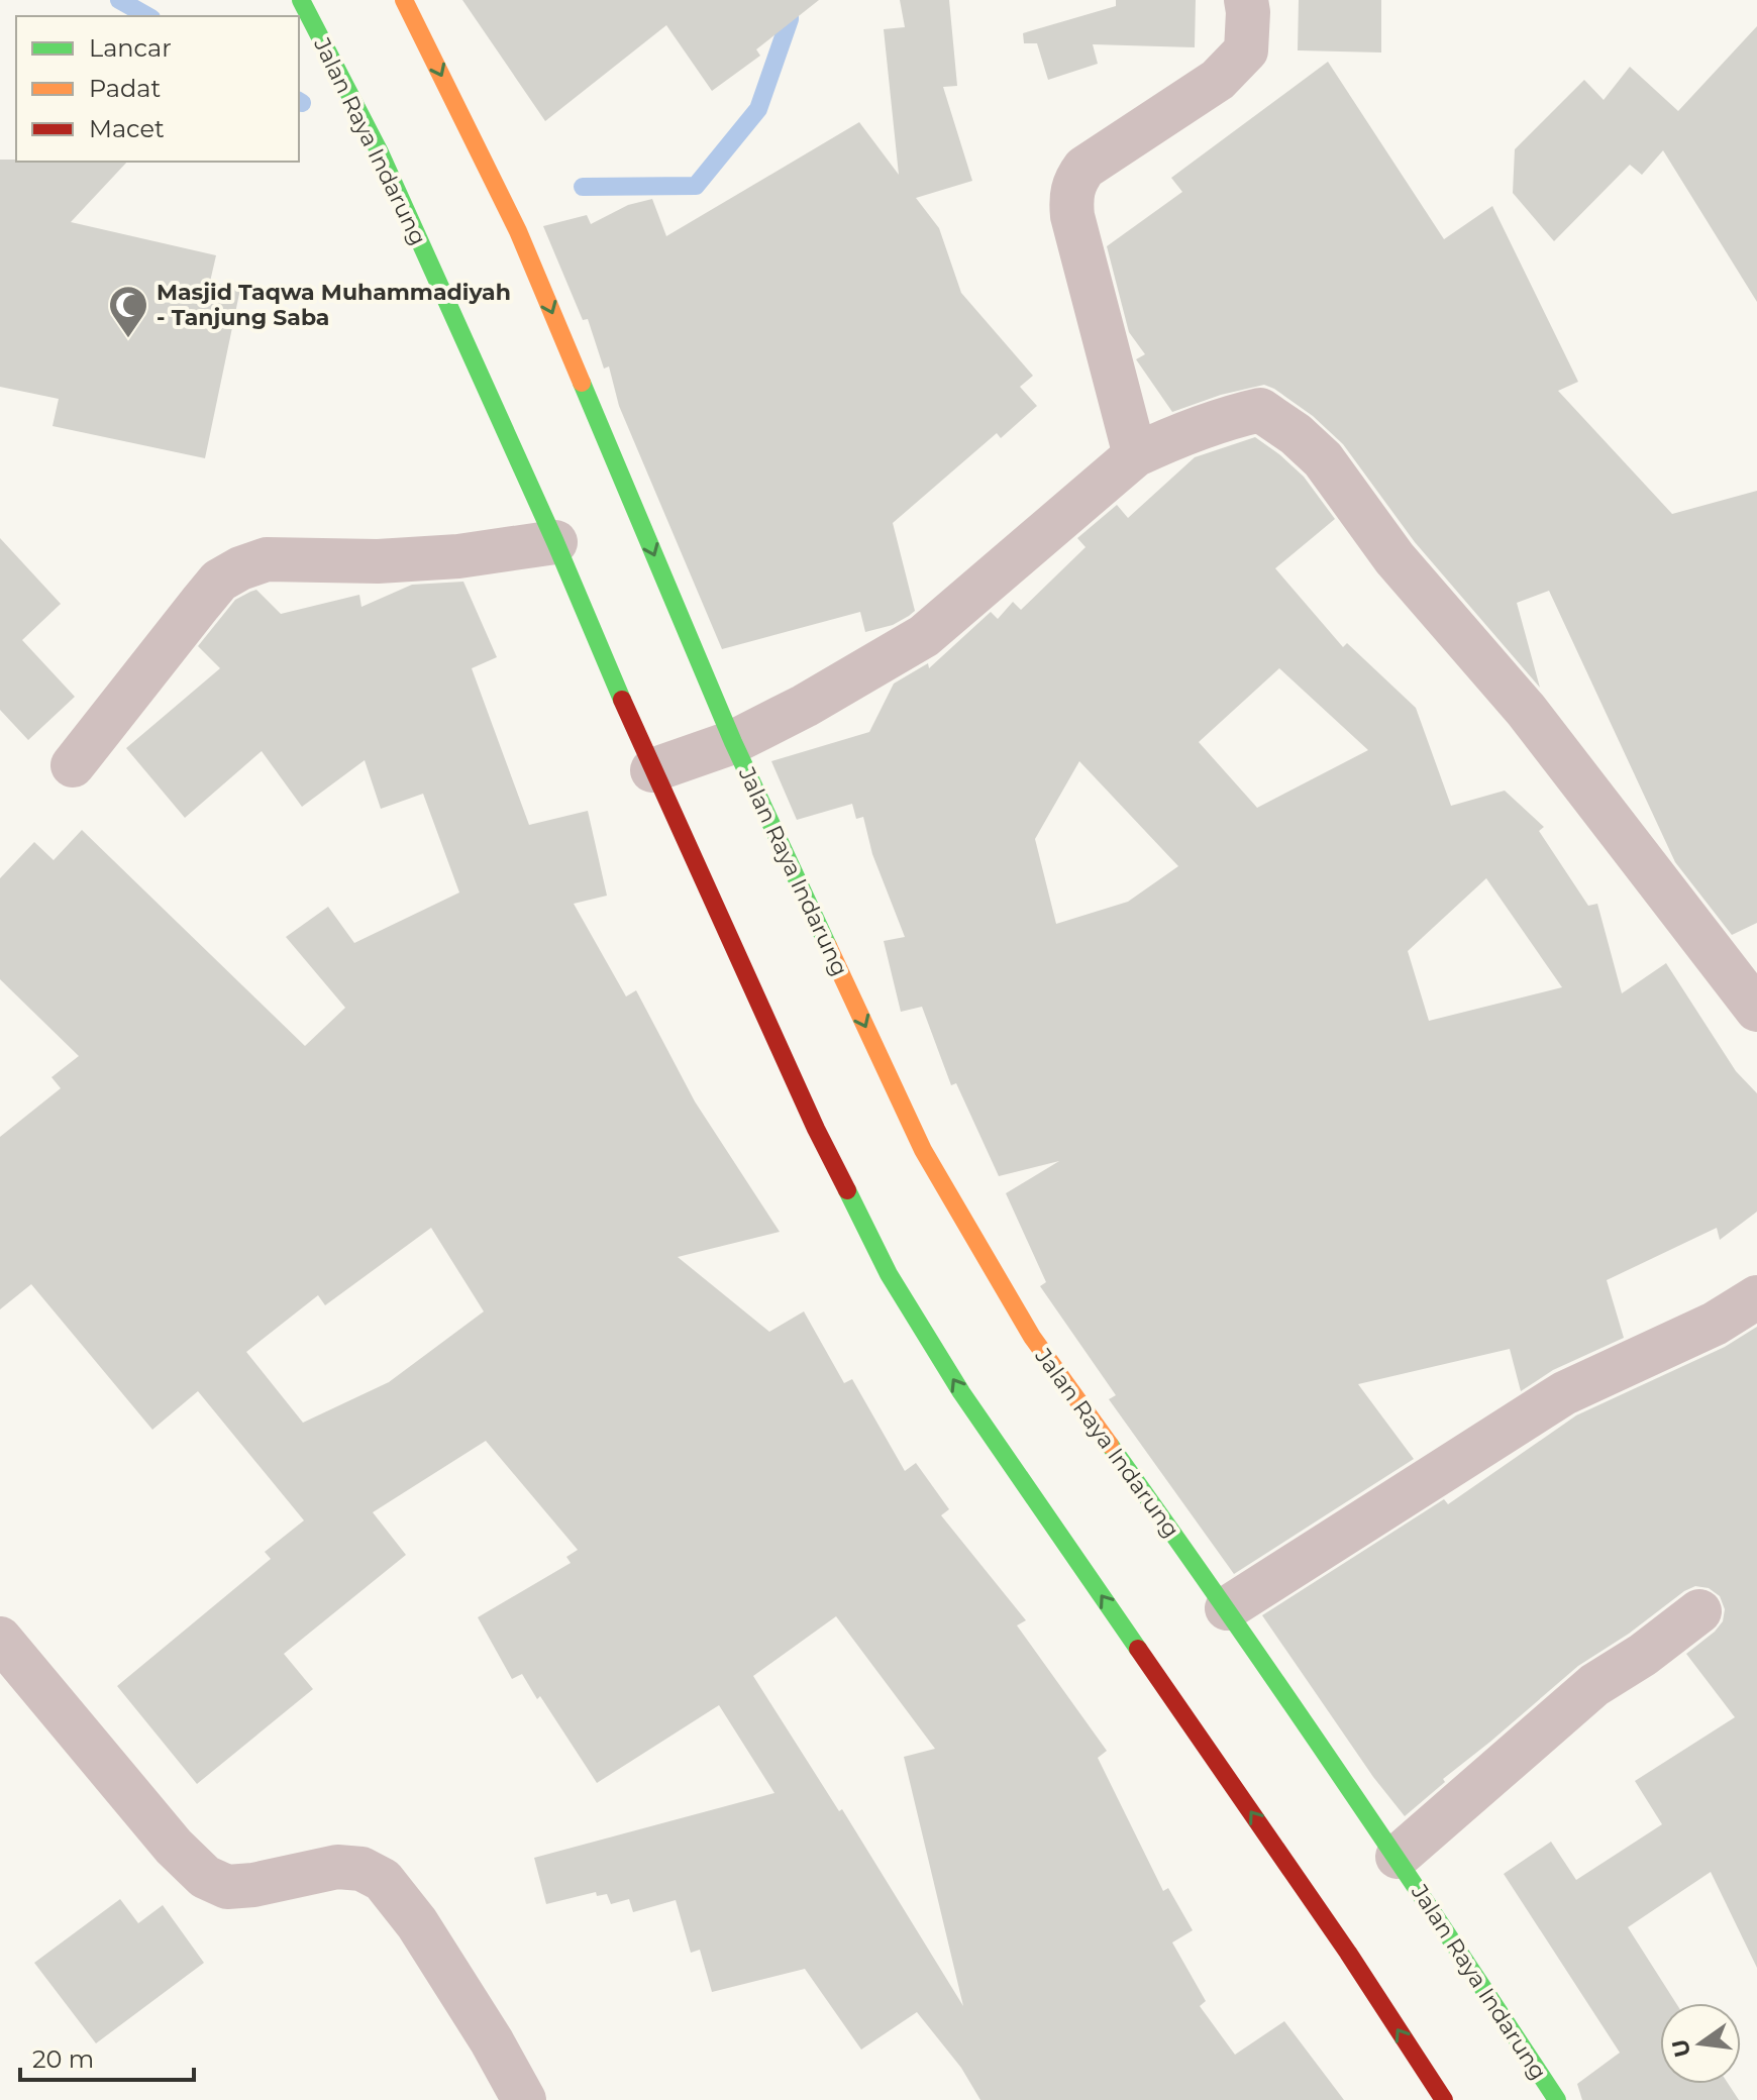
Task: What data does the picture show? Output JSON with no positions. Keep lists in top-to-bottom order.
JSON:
{
  "streets": {
    "highway": ["Jalan Raya Indarung"]
  },
  "places": {
    "mosque": ["Masjid Taqwa Muhammadiyah - Tanjung Saba"]
  },
  "legend": ["Lancar", "Padat", "Macet"],
  "scale_bar": "20 m",
  "north": "left"
}
